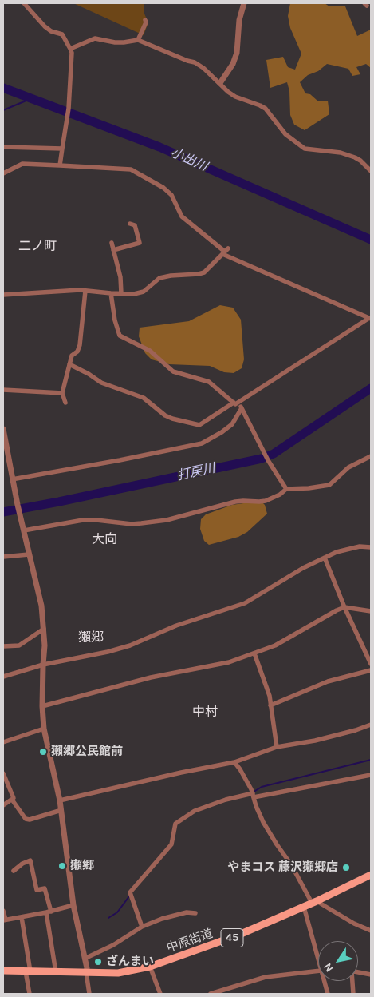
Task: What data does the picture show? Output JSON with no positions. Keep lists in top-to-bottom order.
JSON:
{
  "streets": {
    "main road": ["45", "中原街道"]
  },
  "districts": [
    "二ノ町",
    "大向",
    "獺郷",
    "中村"
  ],
  "water": ["小出川", "打戻川"],
  "places": [
    "獺郷公民館前",
    "獺郷",
    "やまコス 藤沢獺郷店",
    "ざんまい"
  ],
  "north": "bottom left"
}
